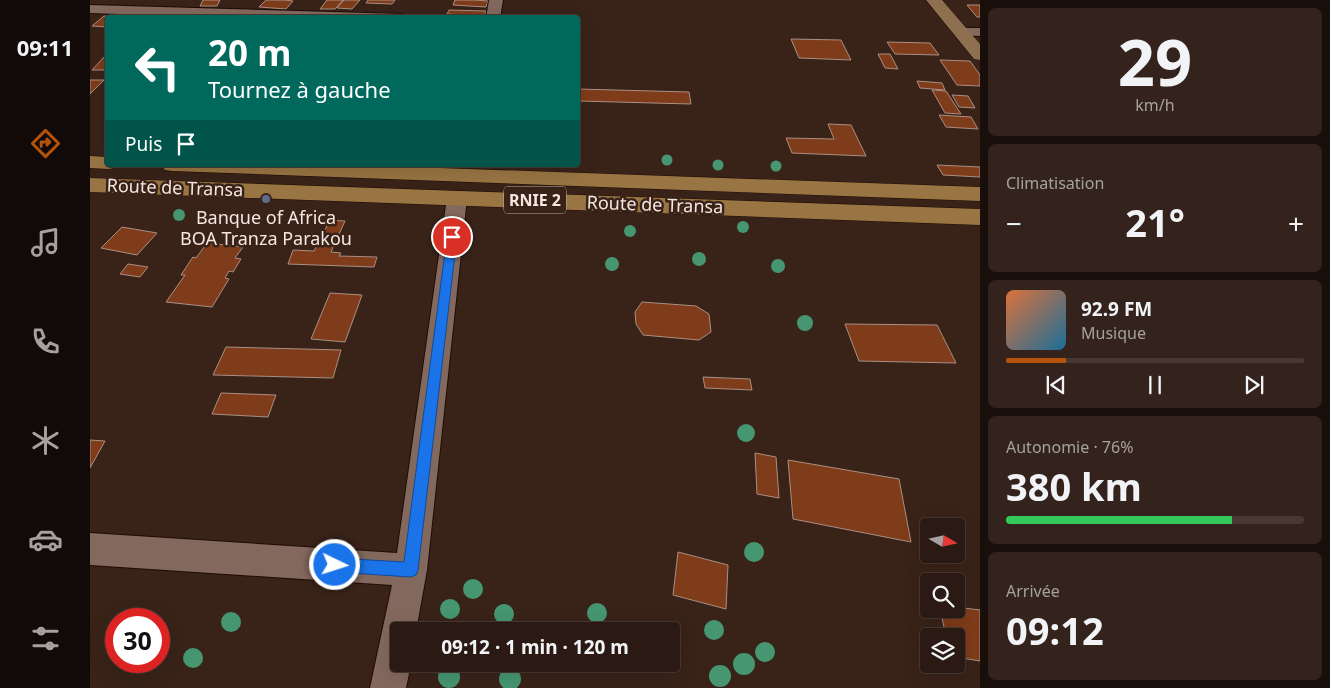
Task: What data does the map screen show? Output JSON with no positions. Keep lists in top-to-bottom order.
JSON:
{
  "streets": {
    "main road": ["Route de Transa", "RNIE 2"]
  },
  "places": ["Banque of Africa BOA Tranza Parakou"],
  "north": "right",
  "page": {
    "tabs": "09:11",
    "tile": [
      ["29", "km/h"],
      "Climatisation",
      ["Autonomie · 76%", "380 km"],
      ["Arrivée", "09:12"]
    ],
    "turn": ["20 m", "Tournez à gauche"],
    "then": "Puis",
    "heat": ["−", "21°", "+"],
    "song": ["92.9 FM", "Musique"],
    "limit": "30",
    "trip": "09:12 · 1 min · 120 m"
  }
}
